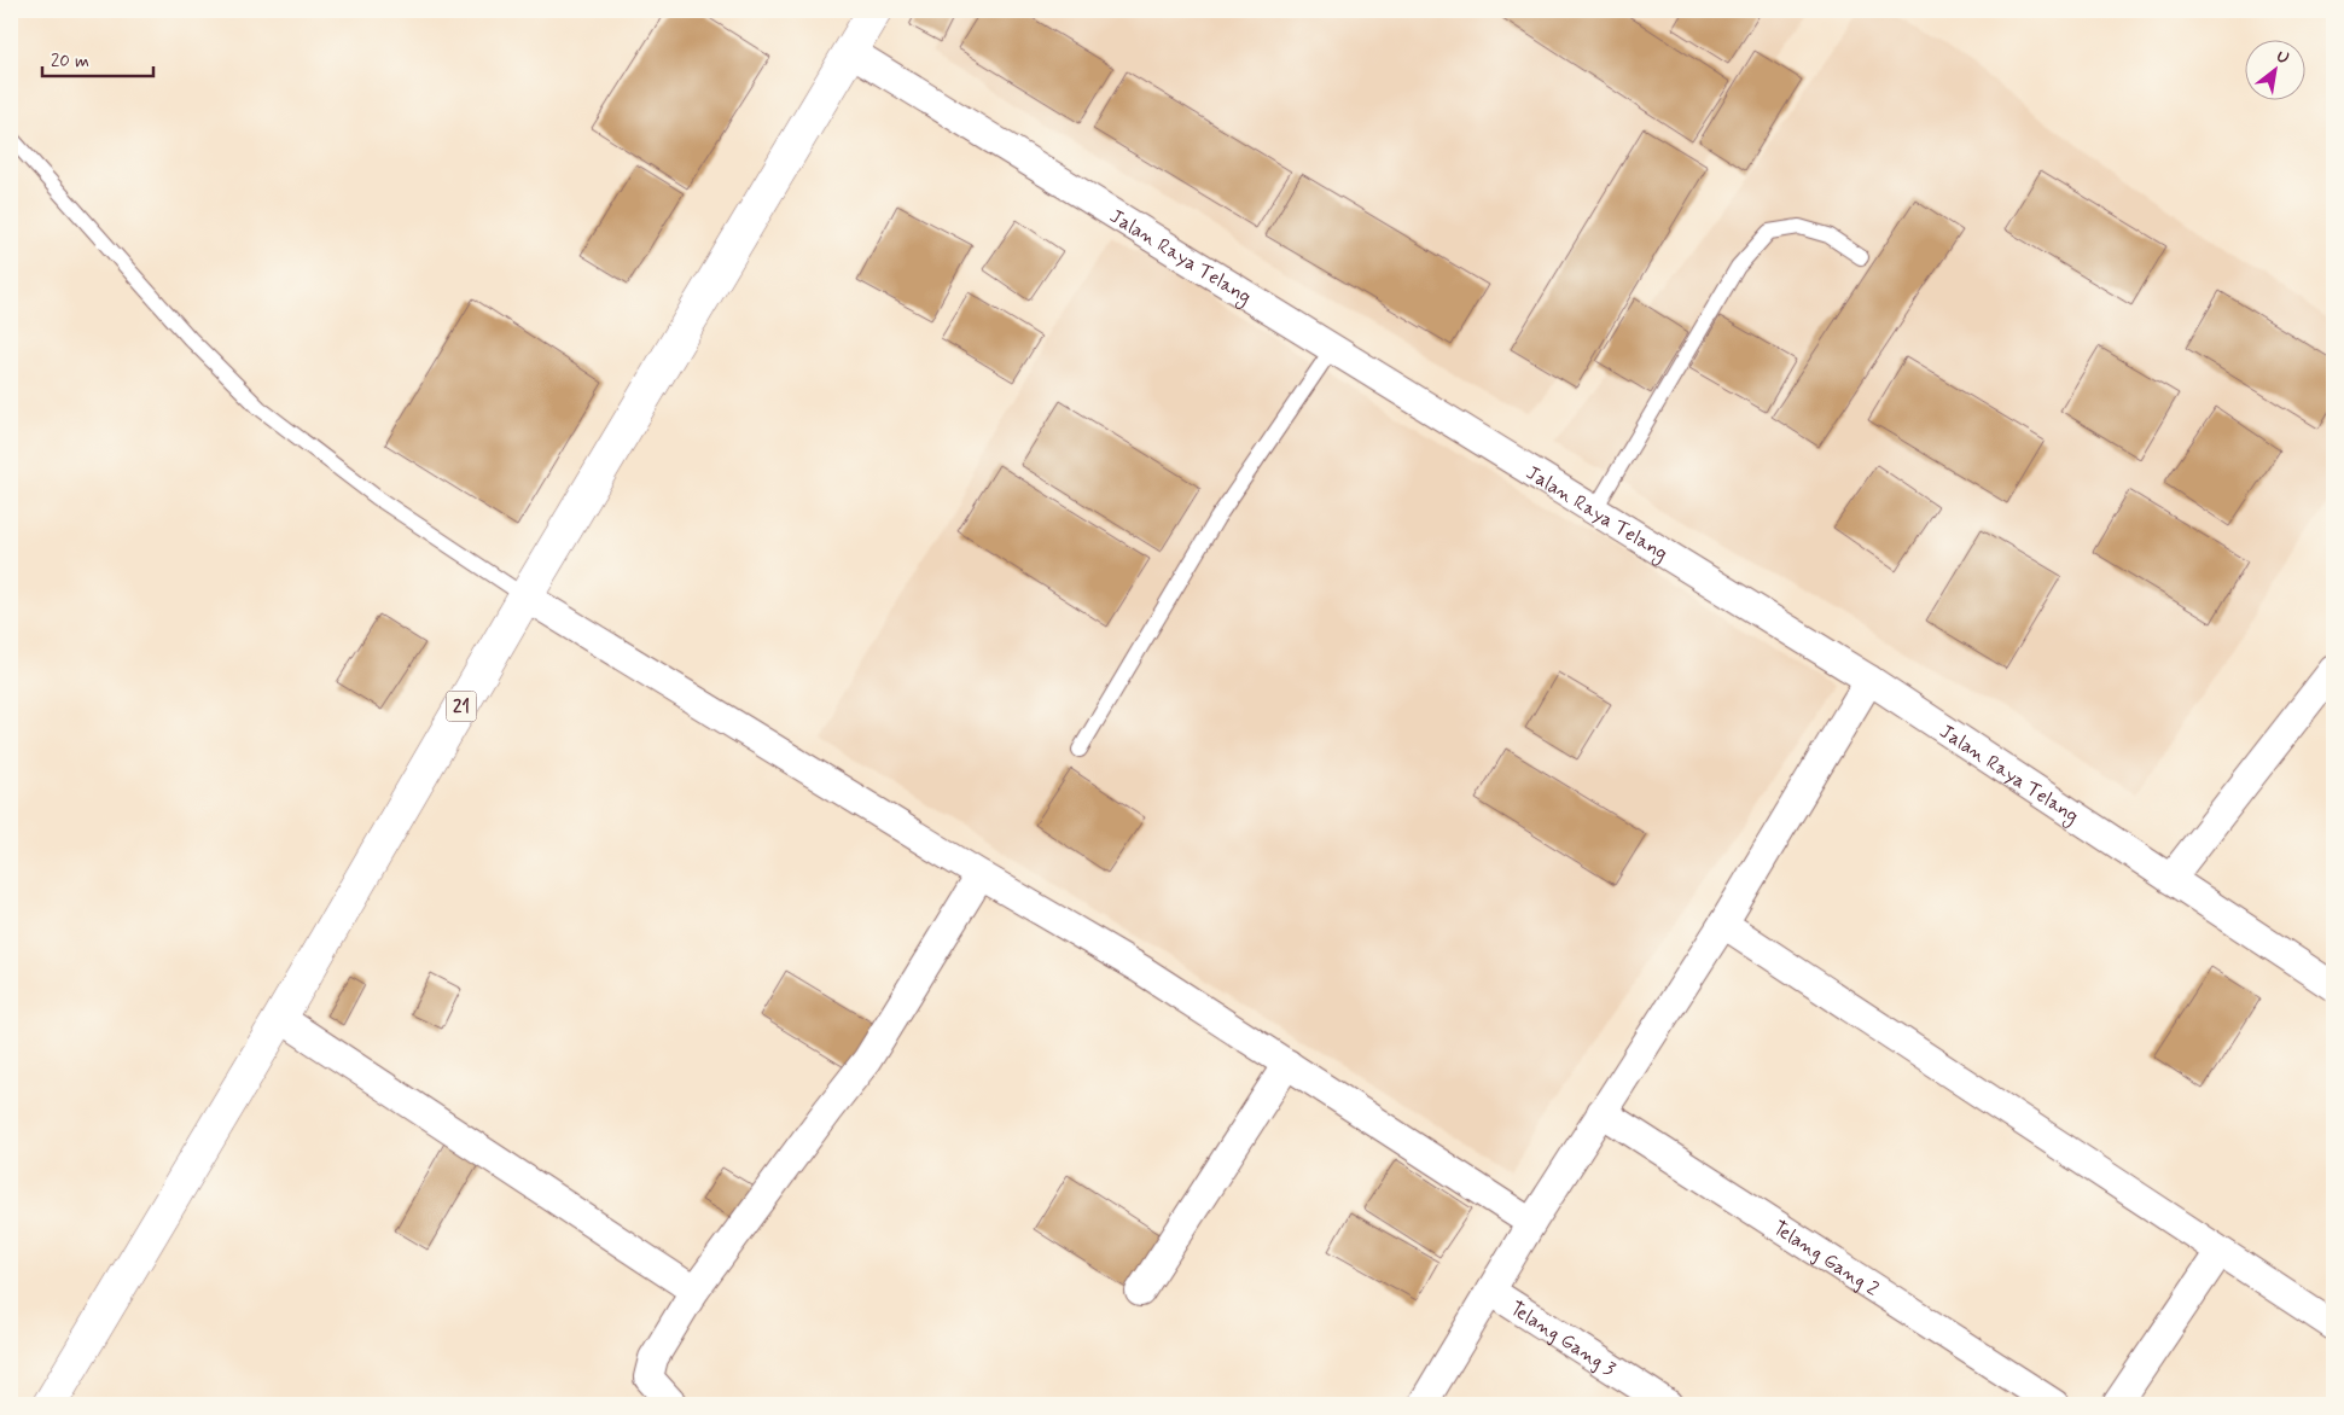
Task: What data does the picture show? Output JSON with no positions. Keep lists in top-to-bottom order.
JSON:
{
  "streets": {
    "highway": ["21"],
    "street": ["Jalan Raya Telang", "Telang Gang 2", "Telang Gang 3"]
  },
  "crossings": [
    ["Jalan Raya Telang", "21"]
  ],
  "scale_bar": "20 m",
  "north": "top right"
}
